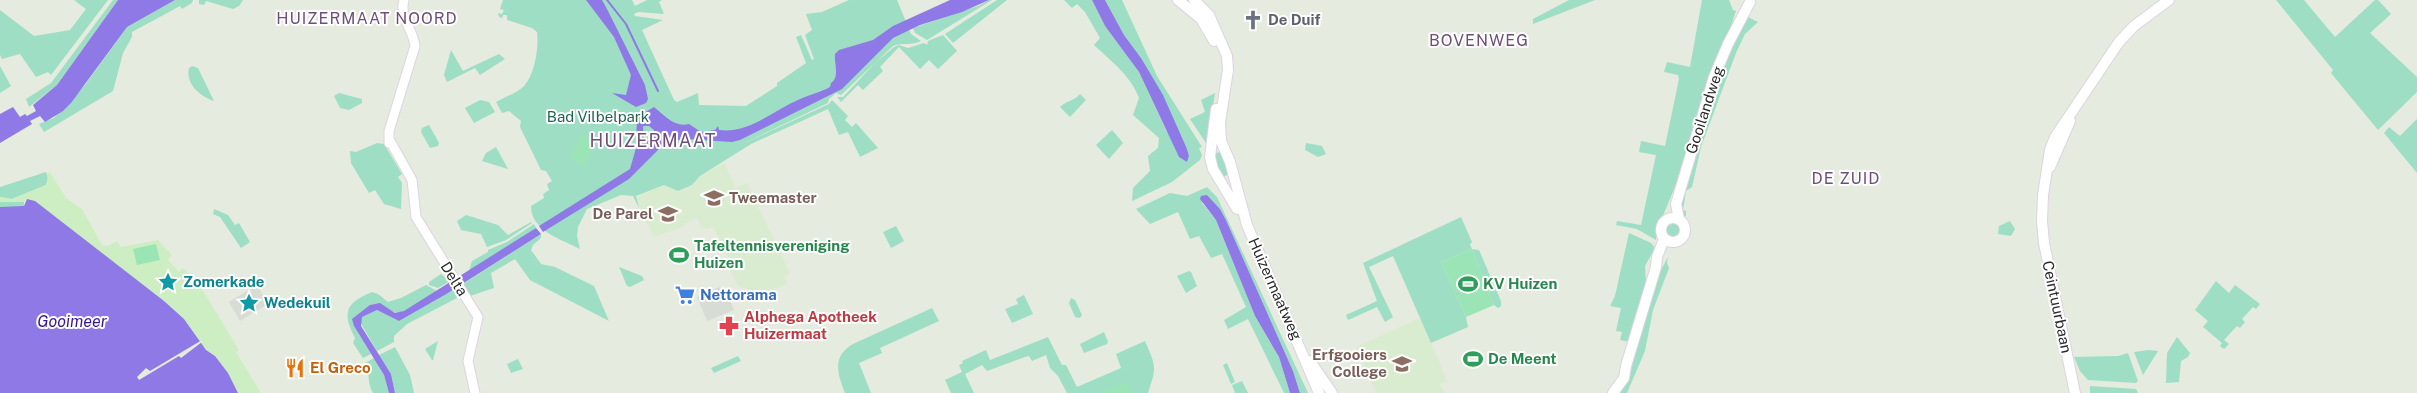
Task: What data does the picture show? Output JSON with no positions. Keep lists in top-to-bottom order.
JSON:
{
  "streets": {
    "main road": ["Gooilandweg", "Huizermaatweg", "Ceintuurbaan"],
    "street": ["Delta"]
  },
  "districts": [
    "HUIZERMAAT NOORD",
    "BOVENWEG",
    "HUIZERMAAT",
    "DE ZUID"
  ],
  "water": ["Gooimeer"],
  "parks": ["Bad Vilbelpark"],
  "places": {
    "church": ["De Duif"],
    "school or university": ["Tweemaster", "De Parel", "Erfgooiers College"],
    "sports": ["Tafeltennisvereniging Huizen", "KV Huizen", "De Meent"],
    "place": ["Zomerkade", "Wedekuil"],
    "supermarket": ["Nettorama"],
    "pharmacy": ["Alphega Apotheek Huizermaat"],
    "restaurant": ["El Greco"]
  }
}
